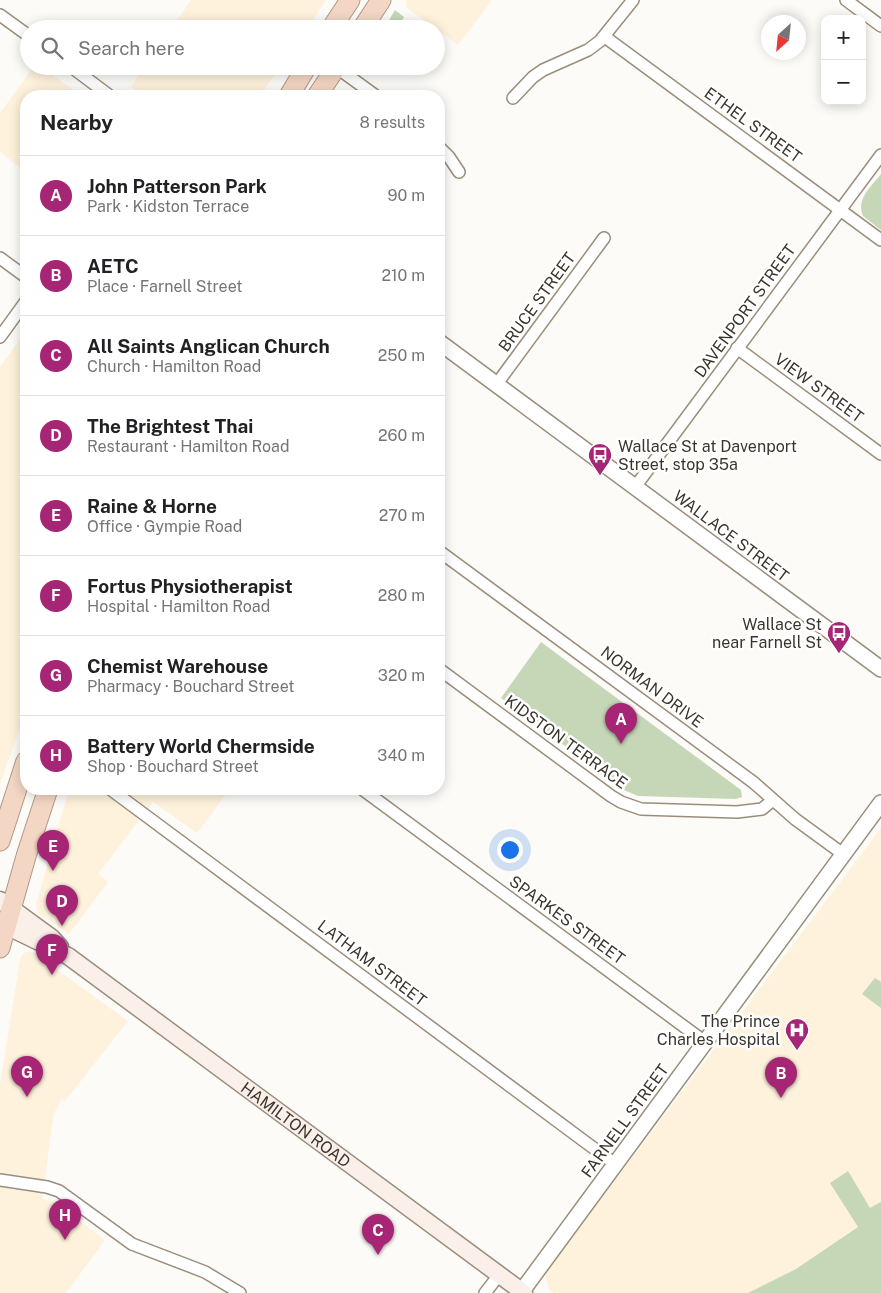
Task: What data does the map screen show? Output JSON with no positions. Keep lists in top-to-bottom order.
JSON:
{
  "streets": {
    "main road": ["HAMILTON ROAD"],
    "street": [
      "ETHEL STREET",
      "BRUCE STREET",
      "DAVENPORT STREET",
      "VIEW STREET",
      "WALLACE STREET",
      "NORMAN DRIVE",
      "KIDSTON TERRACE",
      "SPARKES STREET",
      "LATHAM STREET",
      "FARNELL STREET"
    ]
  },
  "crossings": [
    ["ETHEL STREET", "DAVENPORT STREET"],
    ["BRUCE STREET", "WALLACE STREET"],
    ["DAVENPORT STREET", "VIEW STREET"],
    ["DAVENPORT STREET", "WALLACE STREET"],
    ["NORMAN DRIVE", "KIDSTON TERRACE"],
    ["NORMAN DRIVE", "FARNELL STREET"],
    ["SPARKES STREET", "FARNELL STREET"],
    ["LATHAM STREET", "FARNELL STREET"],
    ["FARNELL STREET", "HAMILTON ROAD"]
  ],
  "places": {
    "bus stop": ["Wallace St at Davenport Street, stop 35a", "Wallace St near Farnell St"],
    "hospital": ["The Prince Charles Hospital"]
  },
  "north": "bottom left",
  "page": {
    "map_buttons": ["+", "−"],
    "search": "Search here",
    "heading": ["Nearby", "8 results"],
    "list": [
      {
        "mark": "A",
        "name": "John Patterson Park",
        "note": "Park · Kidston Terrace",
        "value": "90 m"
      },
      {
        "mark": "B",
        "name": "AETC",
        "note": "Place · Farnell Street",
        "value": "210 m"
      },
      {
        "mark": "C",
        "name": "All Saints Anglican Church",
        "note": "Church · Hamilton Road",
        "value": "250 m"
      },
      {
        "mark": "D",
        "name": "The Brightest Thai",
        "note": "Restaurant · Hamilton Road",
        "value": "260 m"
      },
      {
        "mark": "E",
        "name": "Raine & Horne",
        "note": "Office · Gympie Road",
        "value": "270 m"
      },
      {
        "mark": "F",
        "name": "Fortus Physiotherapist",
        "note": "Hospital · Hamilton Road",
        "value": "280 m"
      },
      {
        "mark": "G",
        "name": "Chemist Warehouse",
        "note": "Pharmacy · Bouchard Street",
        "value": "320 m"
      },
      {
        "mark": "H",
        "name": "Battery World Chermside",
        "note": "Shop · Bouchard Street",
        "value": "340 m"
      }
    ],
    "pins": [
      "A",
      "E",
      "D",
      "F",
      "G",
      "B",
      "H",
      "C"
    ]
  }
}
